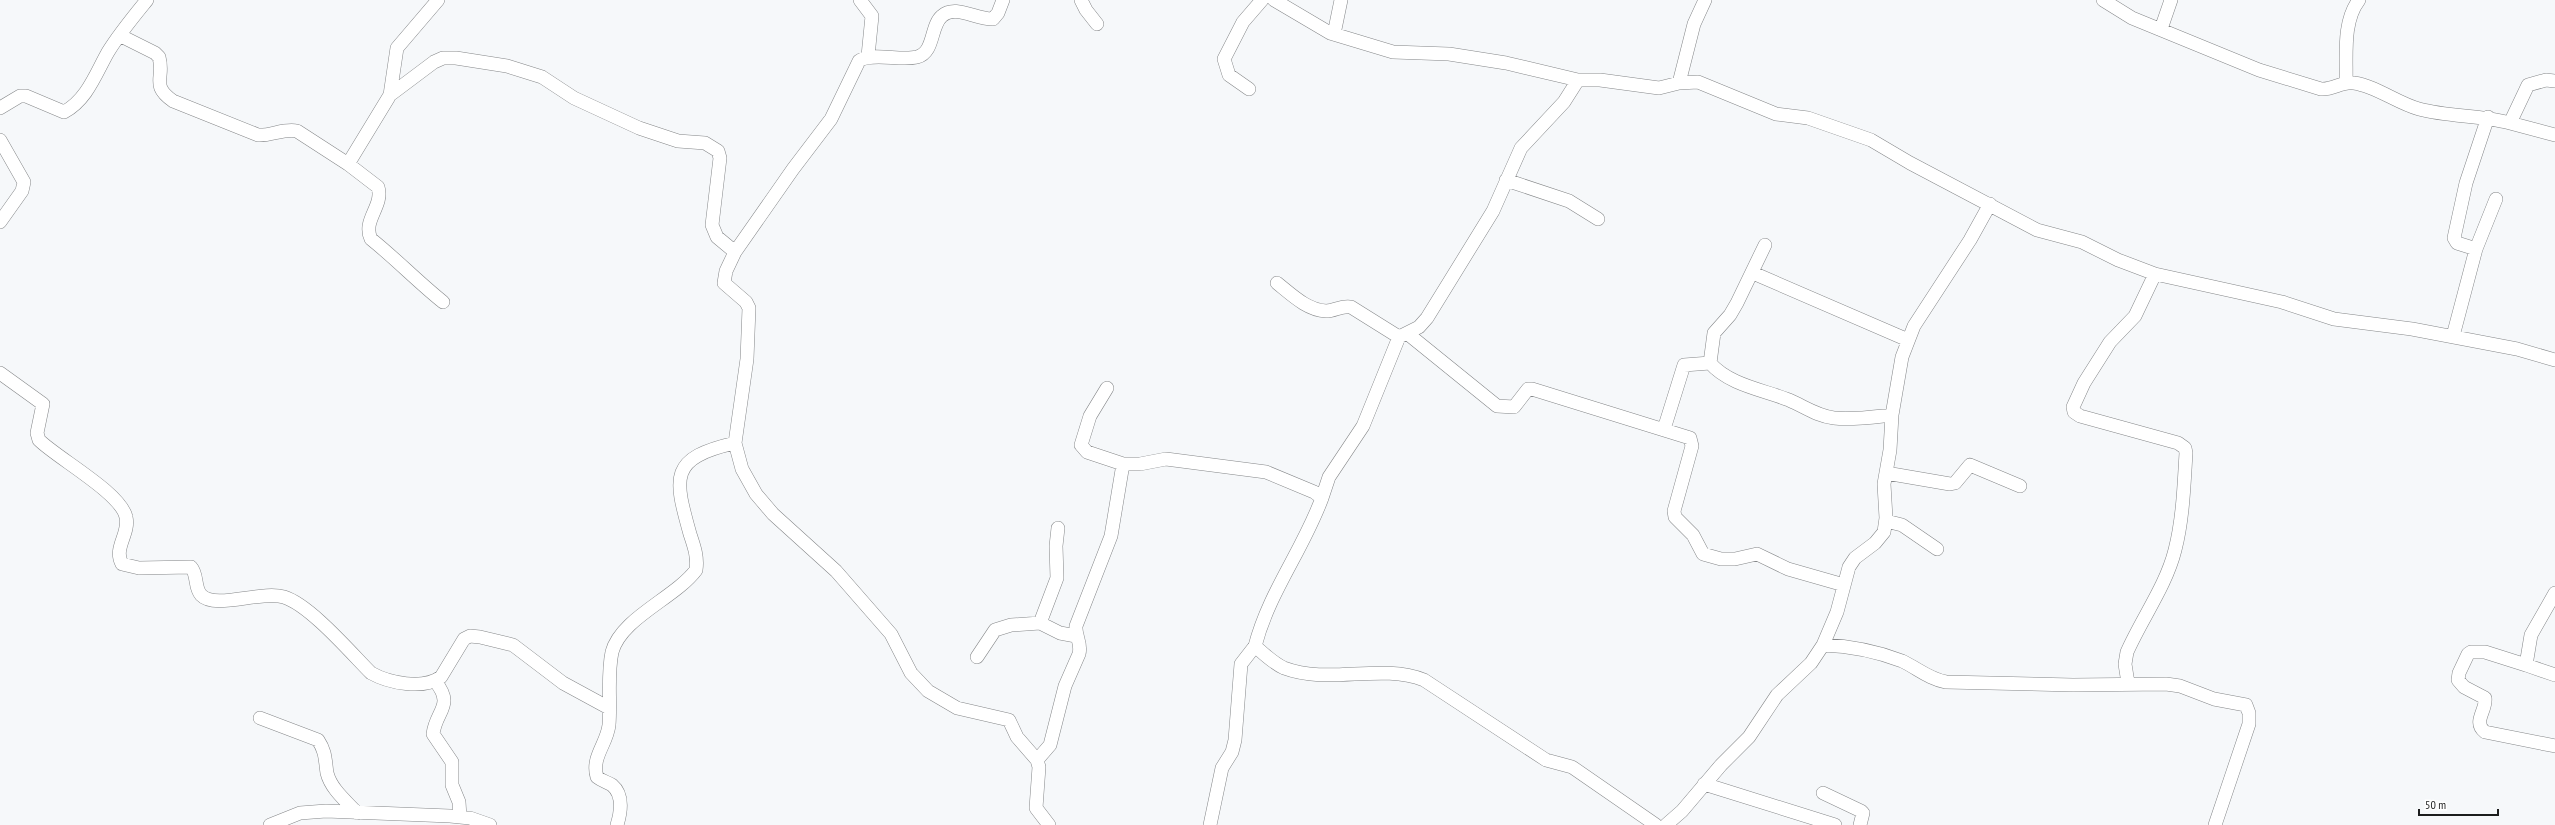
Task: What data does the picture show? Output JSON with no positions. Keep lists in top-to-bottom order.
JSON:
{
  "scale_bar": "50 m"
}
